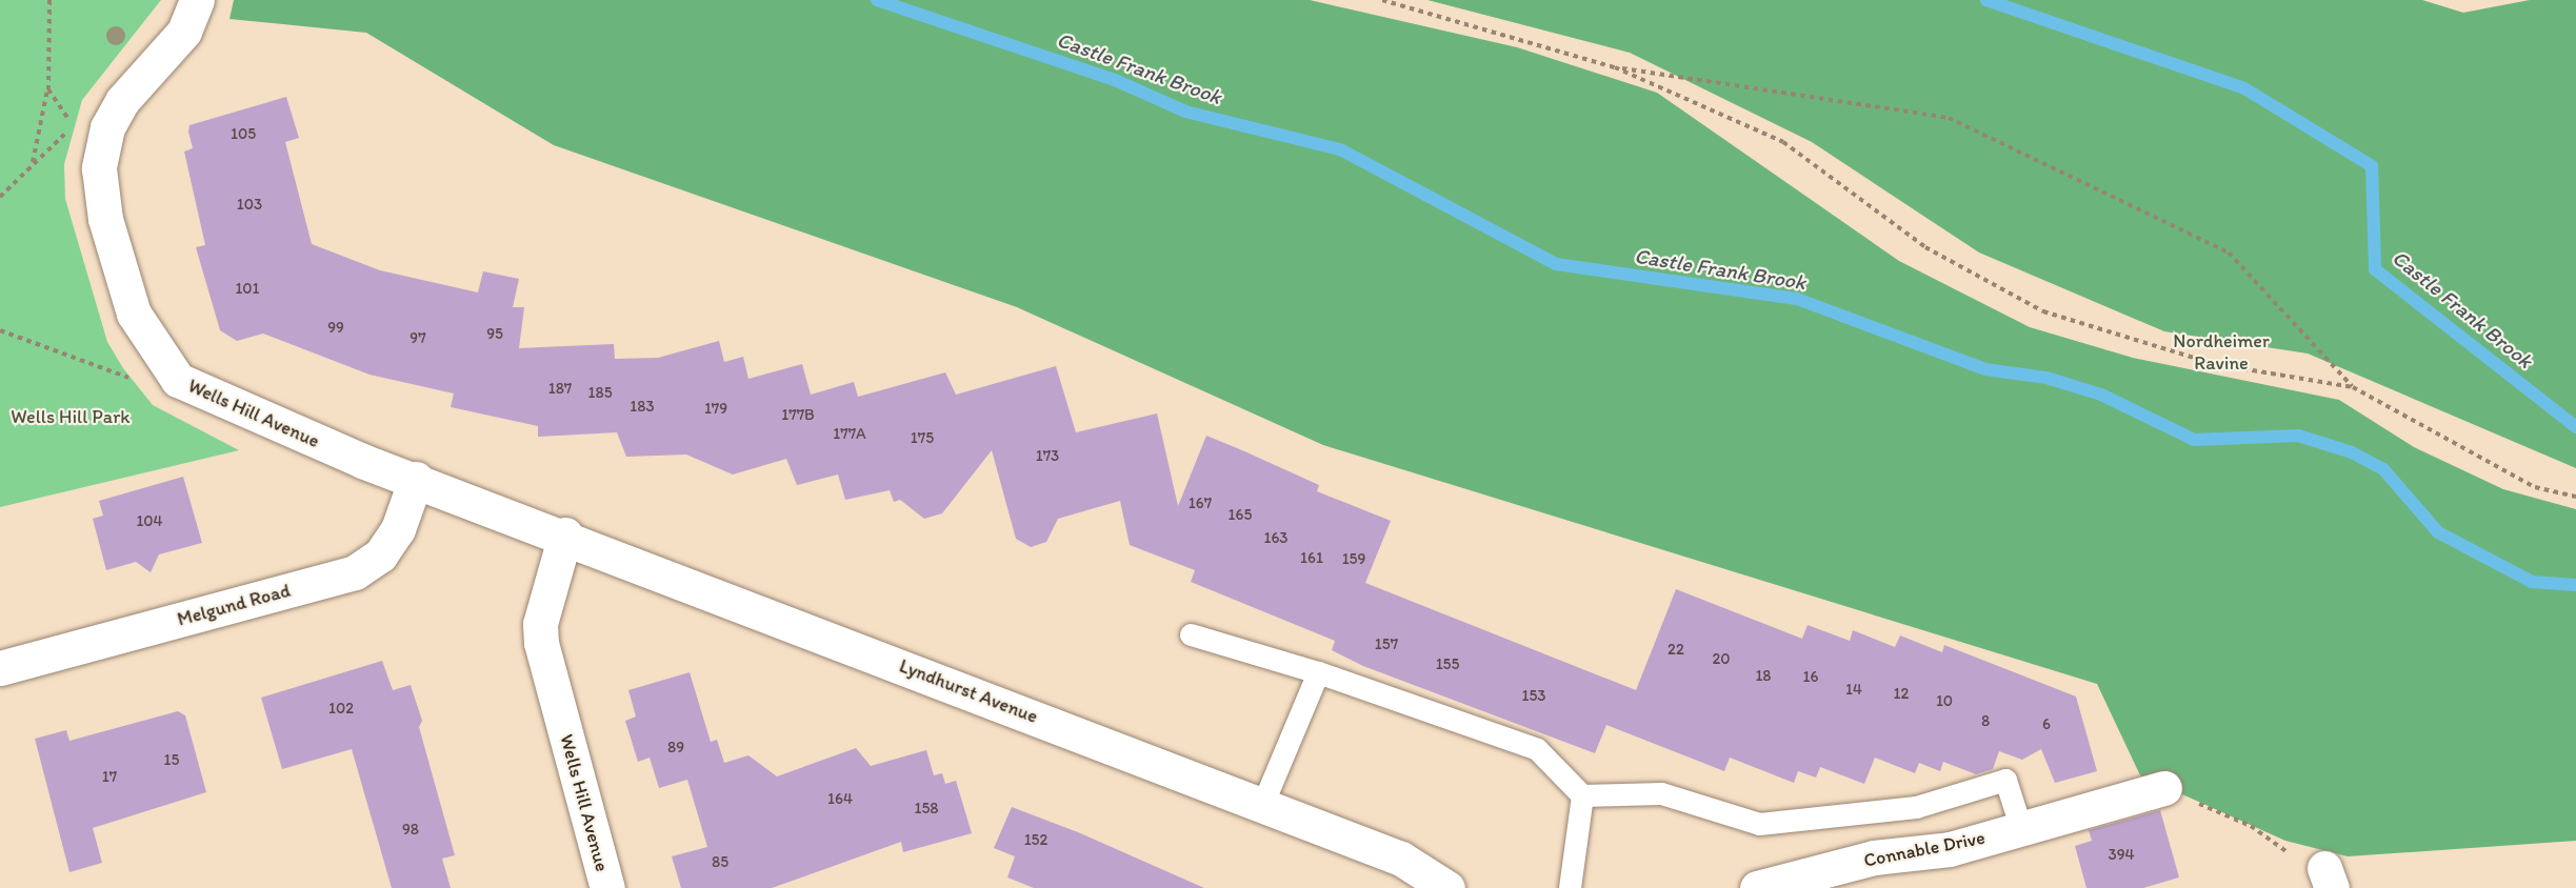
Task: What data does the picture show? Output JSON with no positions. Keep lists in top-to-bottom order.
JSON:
{
  "streets": {
    "street": [
      "Wells Hill Avenue",
      "Melgund Road",
      "Lyndhurst Avenue",
      "Connable Drive"
    ]
  },
  "crossings": [
    ["Wells Hill Avenue", "Melgund Road"],
    ["Wells Hill Avenue", "Lyndhurst Avenue"]
  ],
  "water": ["Castle Frank Brook"],
  "parks": ["Nordheimer Ravine", "Wells Hill Park"],
  "house_numbers": [
    "105",
    "103",
    "101",
    "99",
    "95",
    "97",
    "187",
    "185",
    "183",
    "179",
    "177B",
    "177A",
    "175",
    "173",
    "167",
    "165",
    "104",
    "163",
    "161",
    "159",
    "157",
    "22",
    "20",
    "155",
    "18",
    "16",
    "14",
    "12",
    "153",
    "10",
    "102",
    "8",
    "6",
    "89",
    "15",
    "17",
    "164",
    "158",
    "98",
    "152",
    "394",
    "85"
  ]
}
